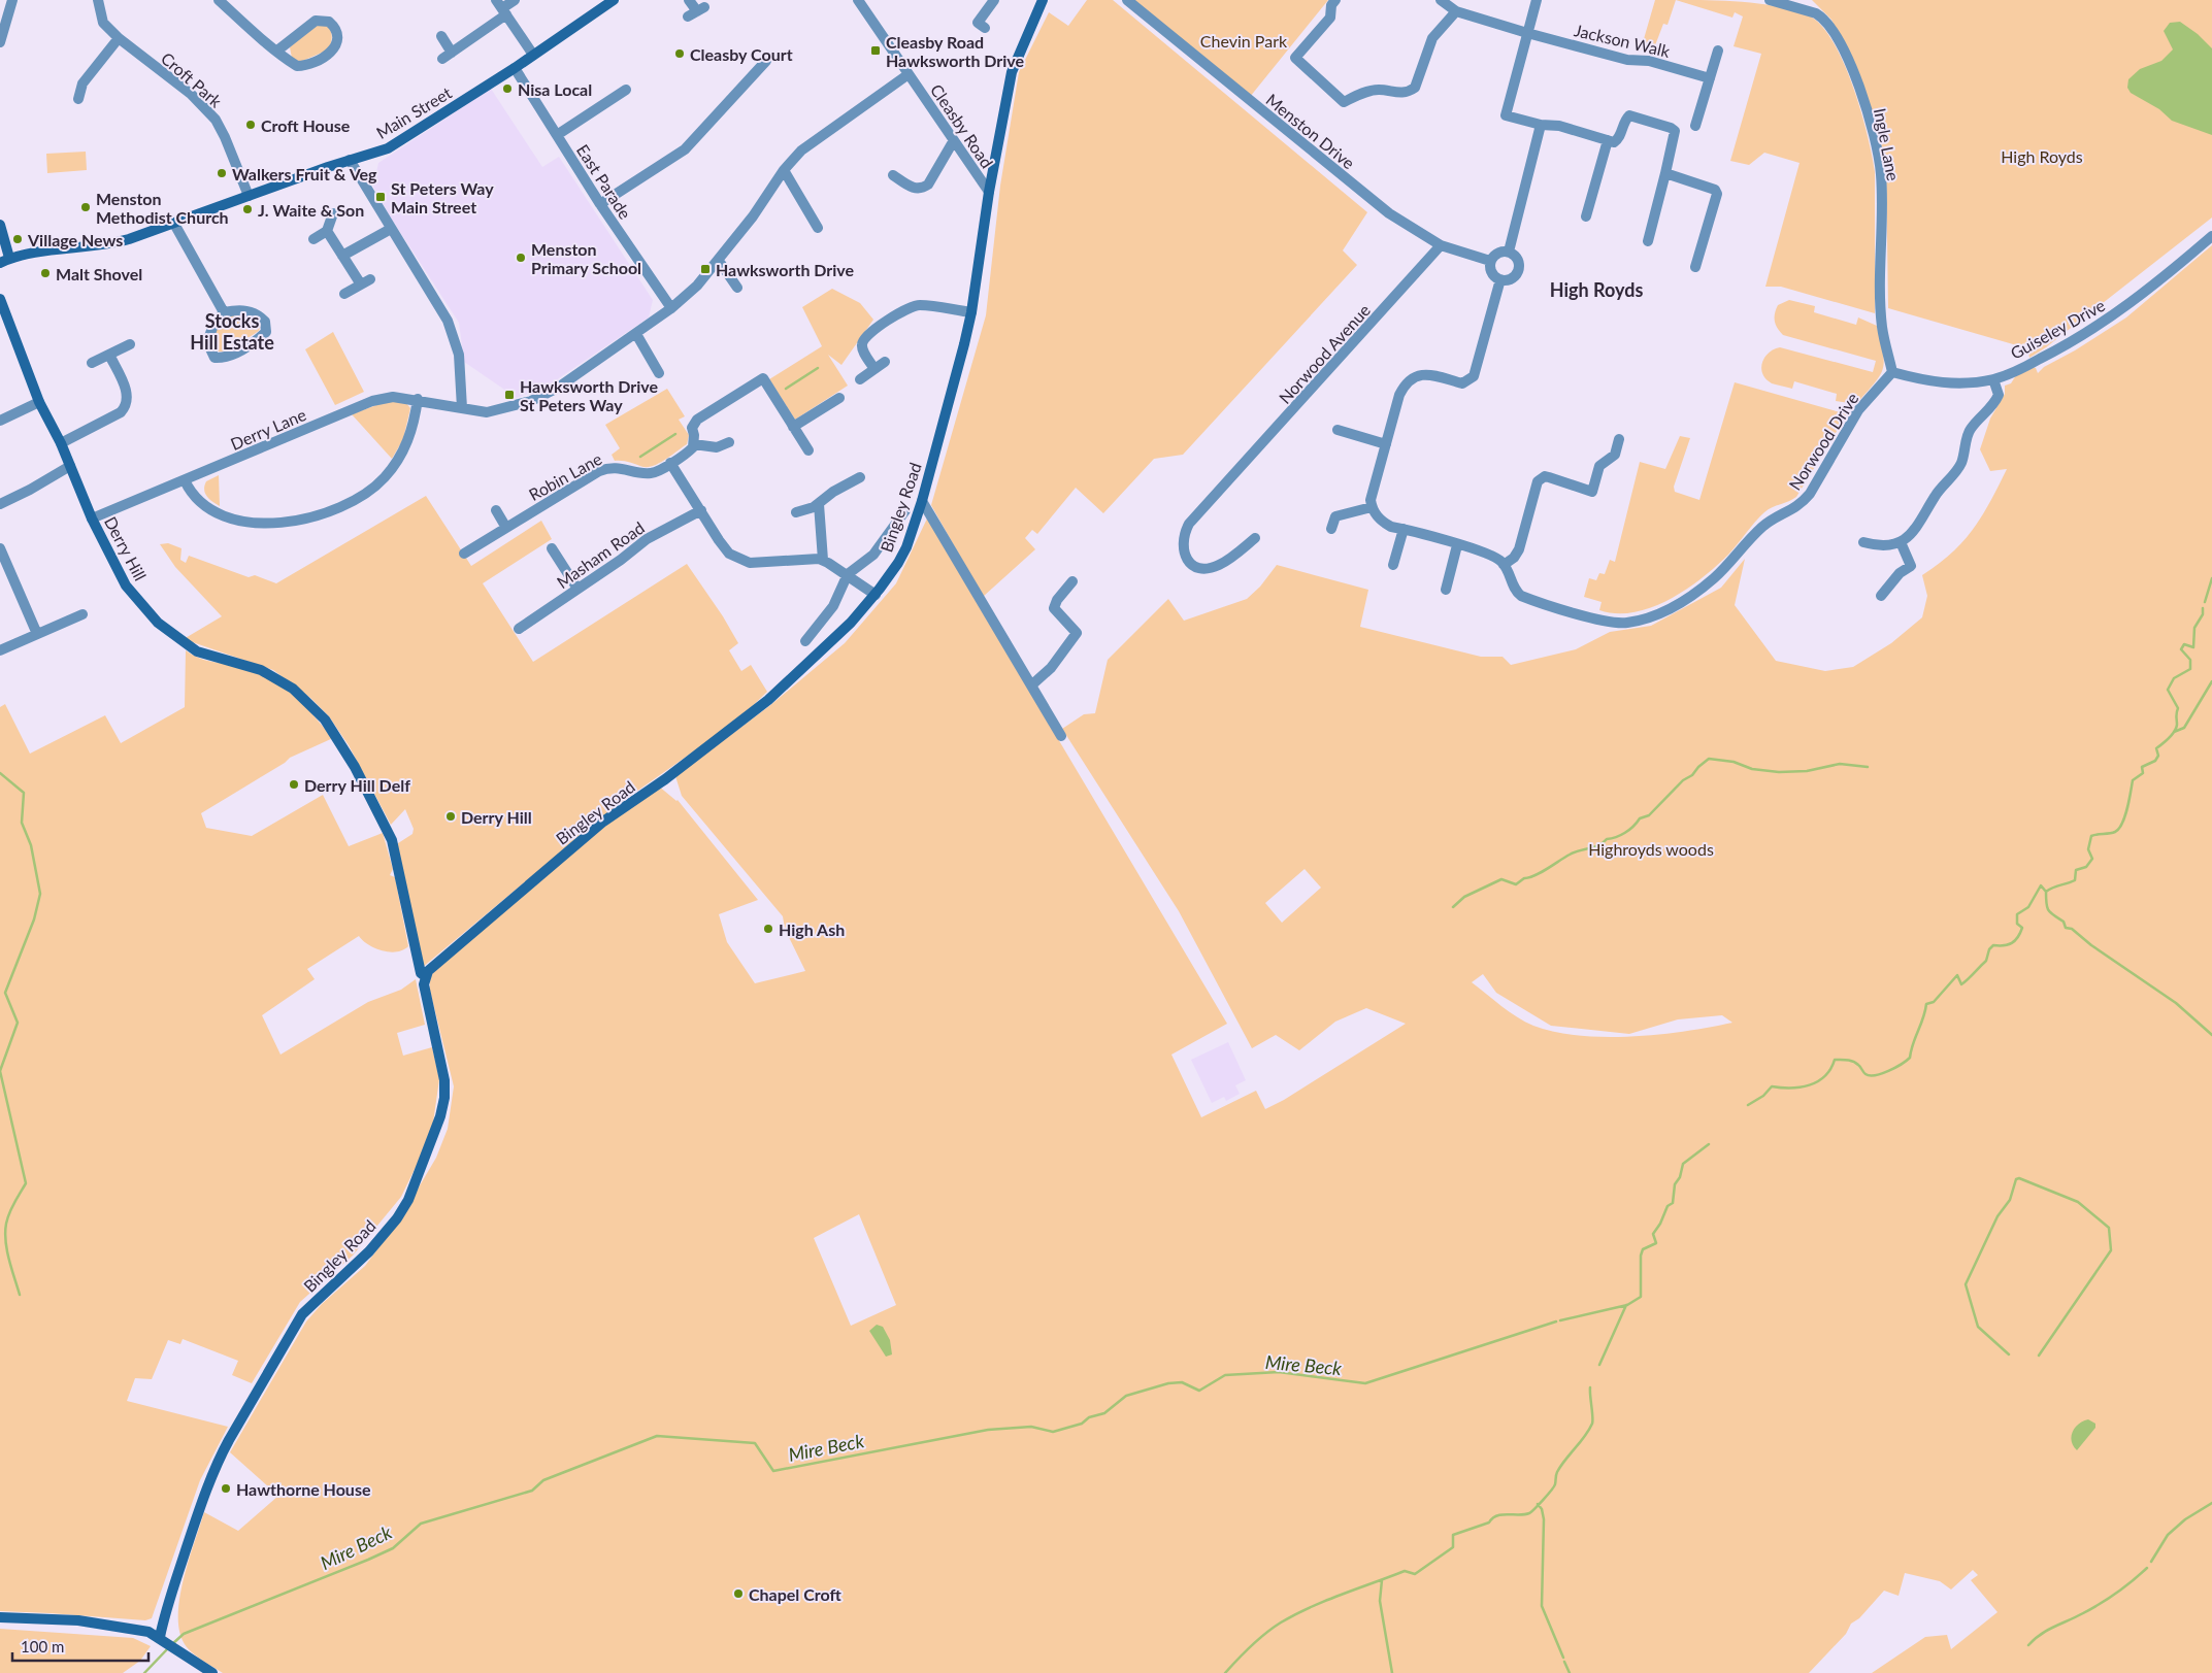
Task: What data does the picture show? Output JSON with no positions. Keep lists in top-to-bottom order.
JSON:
{
  "streets": {
    "street": [
      "Jackson Walk",
      "Croft Park",
      "Main Street",
      "Cleasby Road",
      "Menston Drive",
      "Ingle Lane",
      "East Parade",
      "Guiseley Drive",
      "Norwood Avenue",
      "Derry Lane",
      "Norwood Drive",
      "Robin Lane",
      "Bingley Road",
      "Derry Hill",
      "Masham Road"
    ]
  },
  "crossings": [
    ["Croft Park", "Main Street"],
    ["Main Street", "East Parade"],
    ["Cleasby Road", "Bingley Road"],
    ["Menston Drive", "Norwood Avenue"],
    ["Ingle Lane", "Guiseley Drive"],
    ["Ingle Lane", "Norwood Drive"],
    ["Guiseley Drive", "Norwood Drive"],
    ["Derry Lane", "Derry Hill"],
    ["Bingley Road", "Derry Hill"]
  ],
  "districts": ["High Royds", "Stocks Hill Estate"],
  "water": ["Mire Beck"],
  "parks": ["Chevin Park", "High Royds", "Highroyds woods"],
  "places": {
    "transit": [
      "Cleasby Road Hawksworth Drive",
      "St Peters Way Main Street",
      "Hawksworth Drive",
      "Hawksworth Drive St Peters Way"
    ],
    "other": [
      "Cleasby Court",
      "Nisa Local",
      "Croft House",
      "Walkers Fruit & Veg",
      "Menston Methodist Church",
      "J. Waite & Son",
      "Village News",
      "Menston Primary School",
      "Malt Shovel",
      "Derry Hill Delf",
      "Derry Hill",
      "High Ash",
      "Hawthorne House",
      "Chapel Croft"
    ]
  },
  "scale_bar": "100 m"
}
